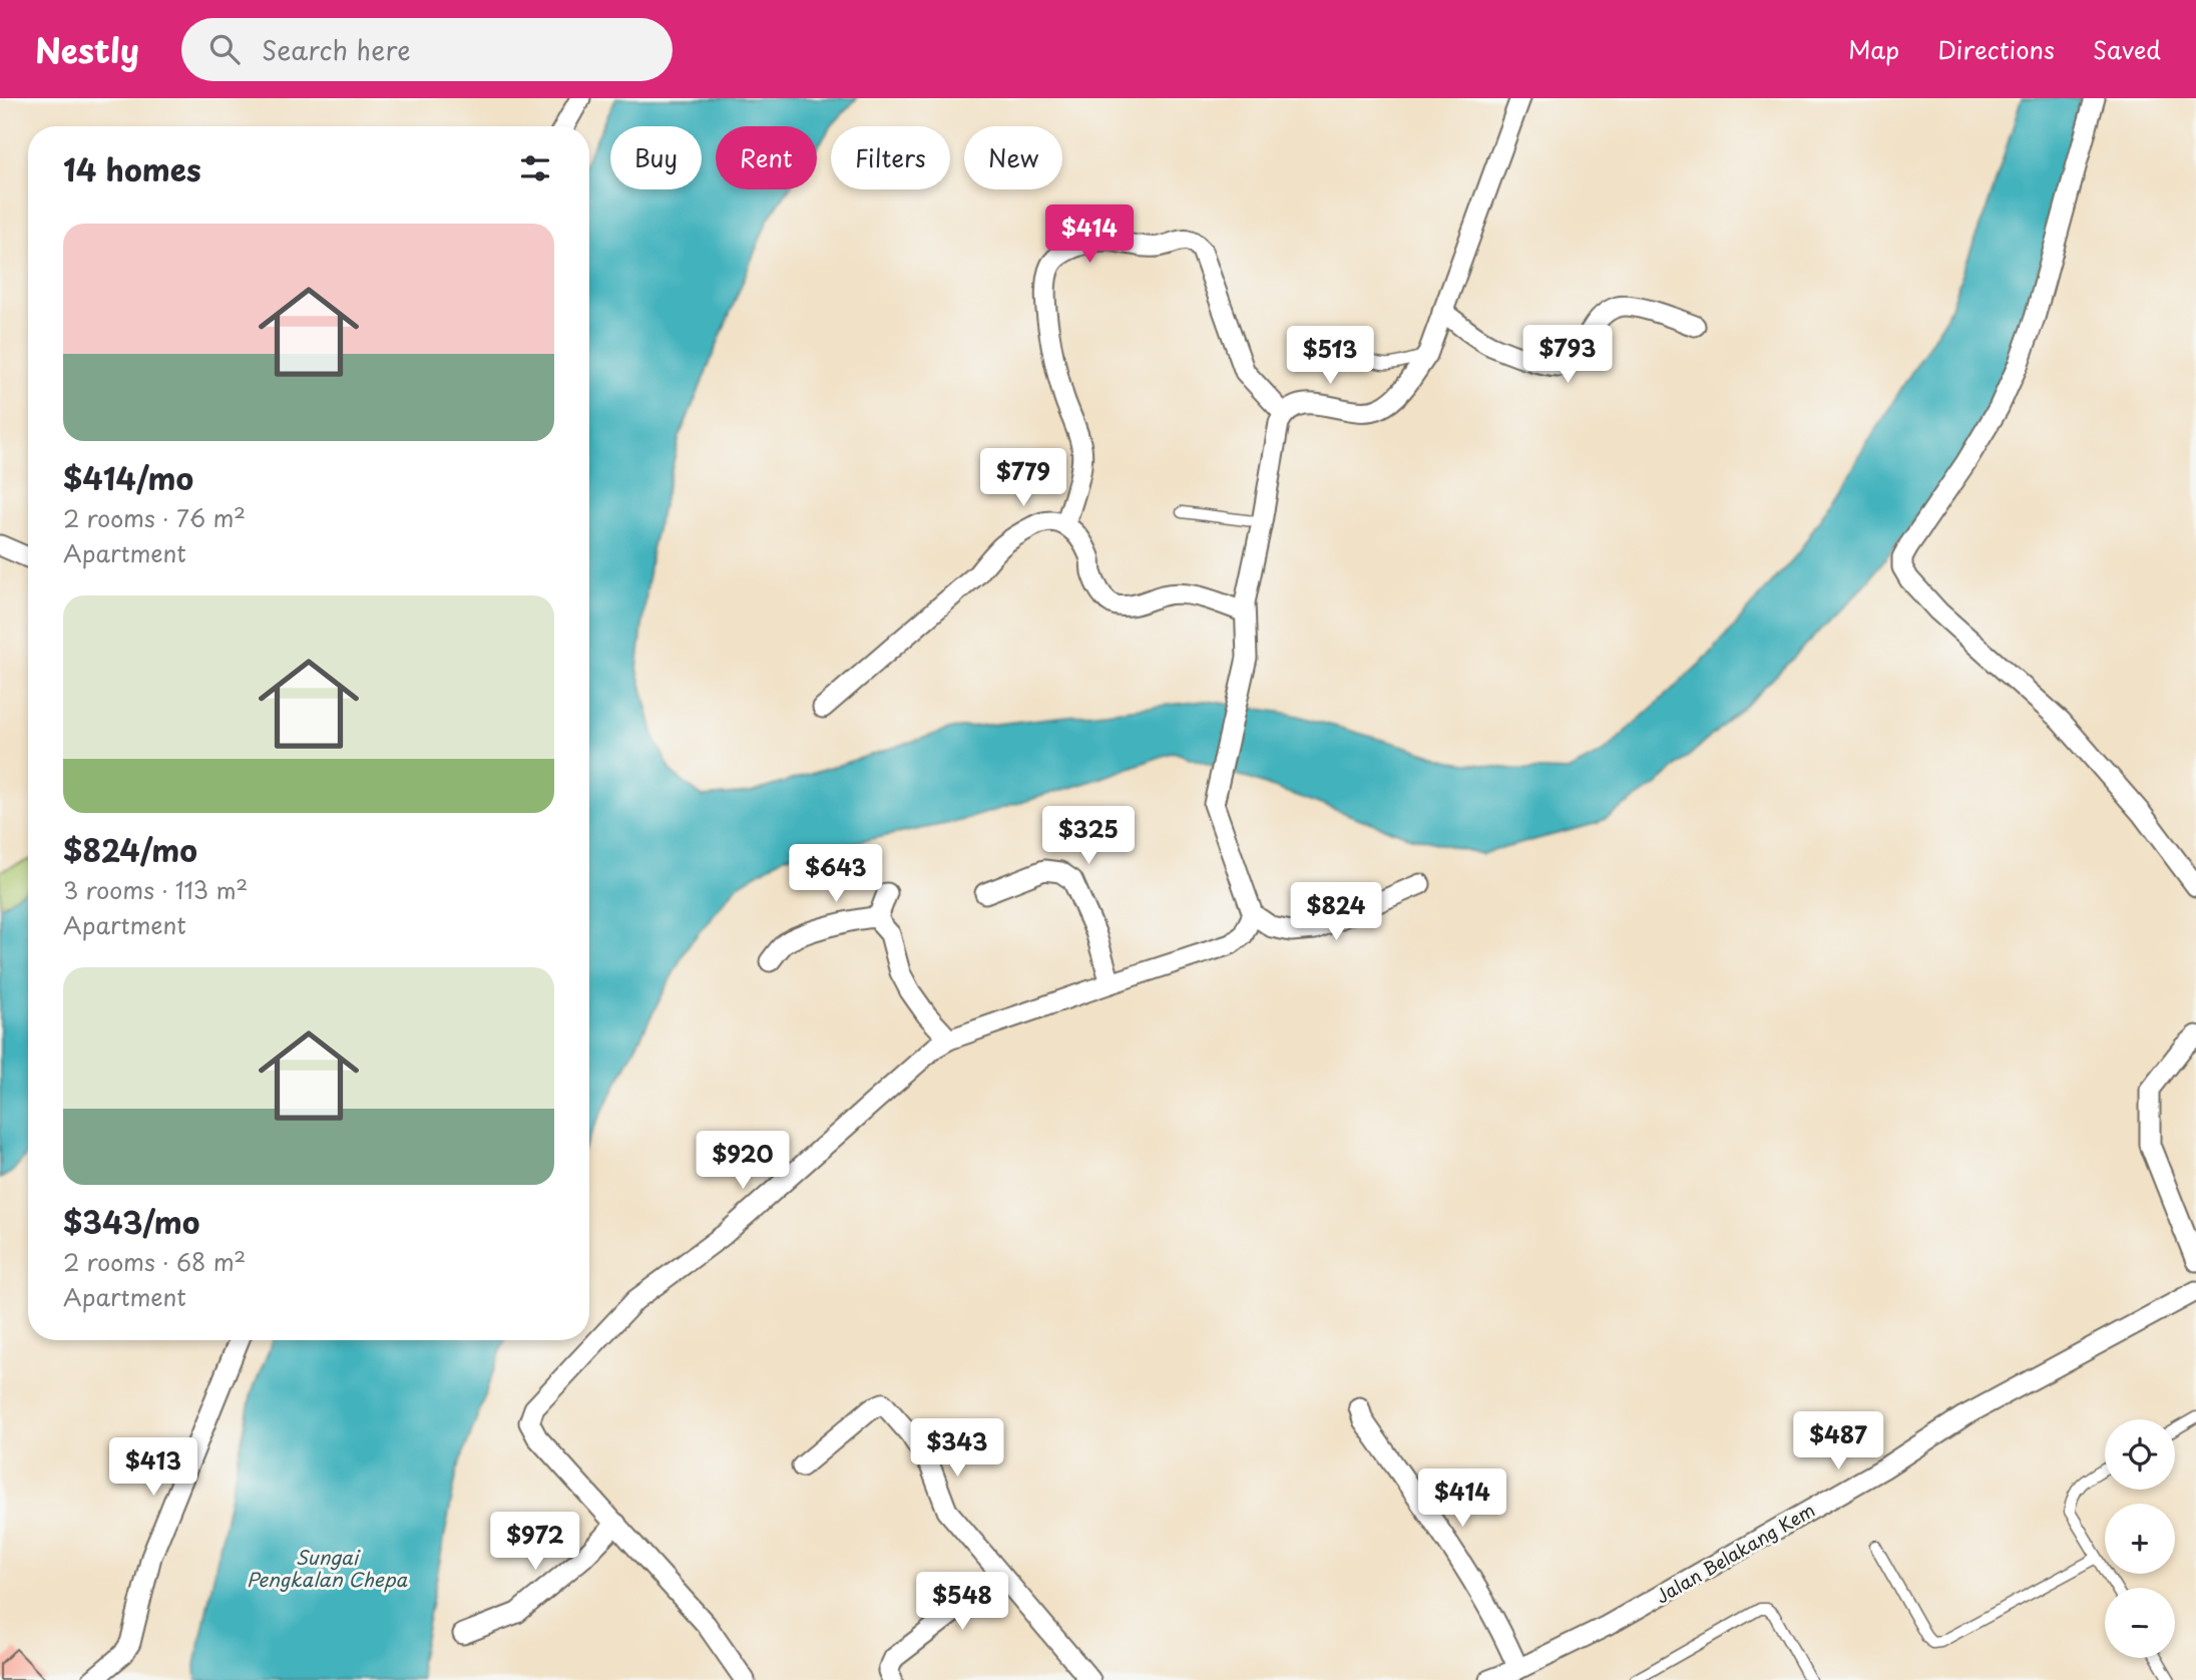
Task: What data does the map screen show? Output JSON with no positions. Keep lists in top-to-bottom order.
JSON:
{
  "streets": {
    "street": ["Jalan Belakang Kem"]
  },
  "water": ["Sungai Pengkalan Chepa"],
  "page": {
    "header": "Nestly",
    "search": "Search here",
    "nav": ["Map", "Directions", "Saved"],
    "chip": [
      "Buy",
      "Rent",
      "Filters",
      "New"
    ],
    "heading": "14 homes",
    "price": [
      "$414",
      "$793",
      "$513",
      "$779",
      "$325",
      "$643",
      "$824",
      "$920",
      "$487",
      "$343",
      "$413",
      "$414",
      "$972",
      "$548"
    ],
    "list": [
      {
        "name": "$414/mo",
        "note": "2 rooms · 76 m² · Apartment"
      },
      {
        "name": "$824/mo",
        "note": "3 rooms · 113 m² · Apartment"
      },
      {
        "name": "$343/mo",
        "note": "2 rooms · 68 m² · Apartment"
      }
    ],
    "map_buttons": ["+", "−"]
  }
}
